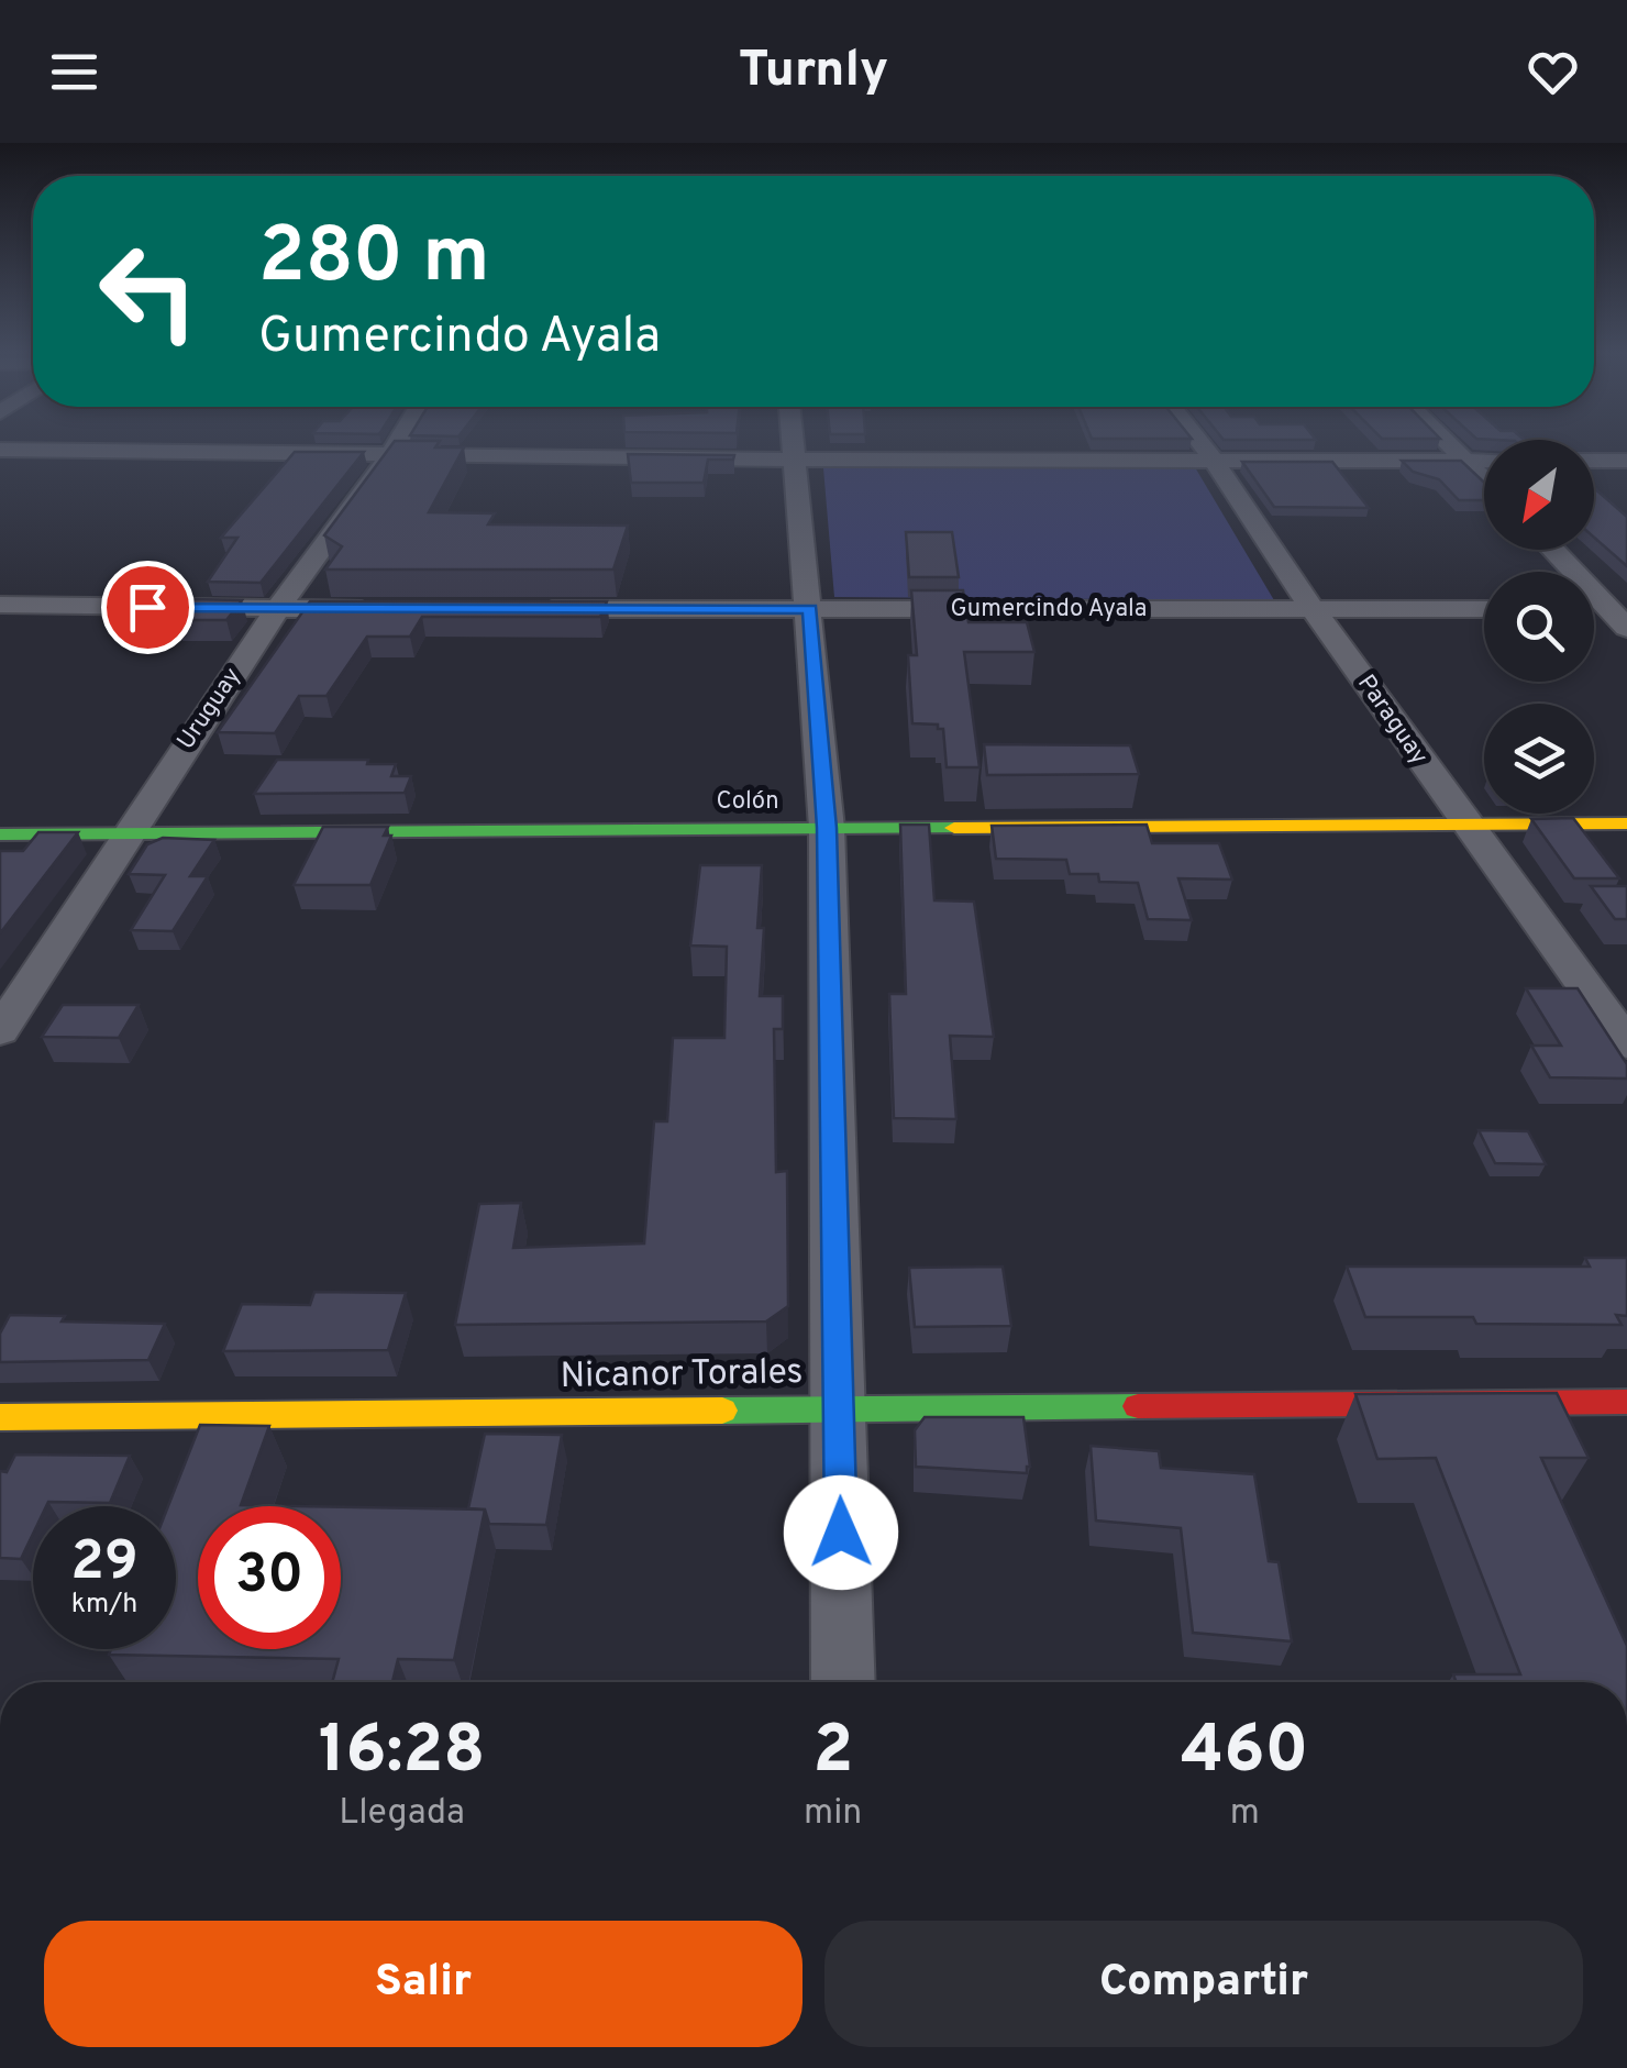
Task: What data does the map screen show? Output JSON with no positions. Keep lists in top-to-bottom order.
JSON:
{
  "streets": {
    "street": [
      "Gumercindo Ayala",
      "Uruguay",
      "Paraguay",
      "Colón",
      "Nicanor Torales"
    ]
  },
  "crossings": [
    ["Gumercindo Ayala", "Paraguay"],
    ["Uruguay", "Colón"],
    ["Paraguay", "Colón"]
  ],
  "north": "bottom left",
  "page": {
    "header": "Turnly",
    "turn": ["280 m", "Gumercindo Ayala"],
    "speed": "29 km/h",
    "limit": "30",
    "eta": [
      "16:28",
      "Llegada",
      "2",
      "min",
      "460",
      "m"
    ],
    "buttons": ["Salir", "Compartir"]
  }
}
